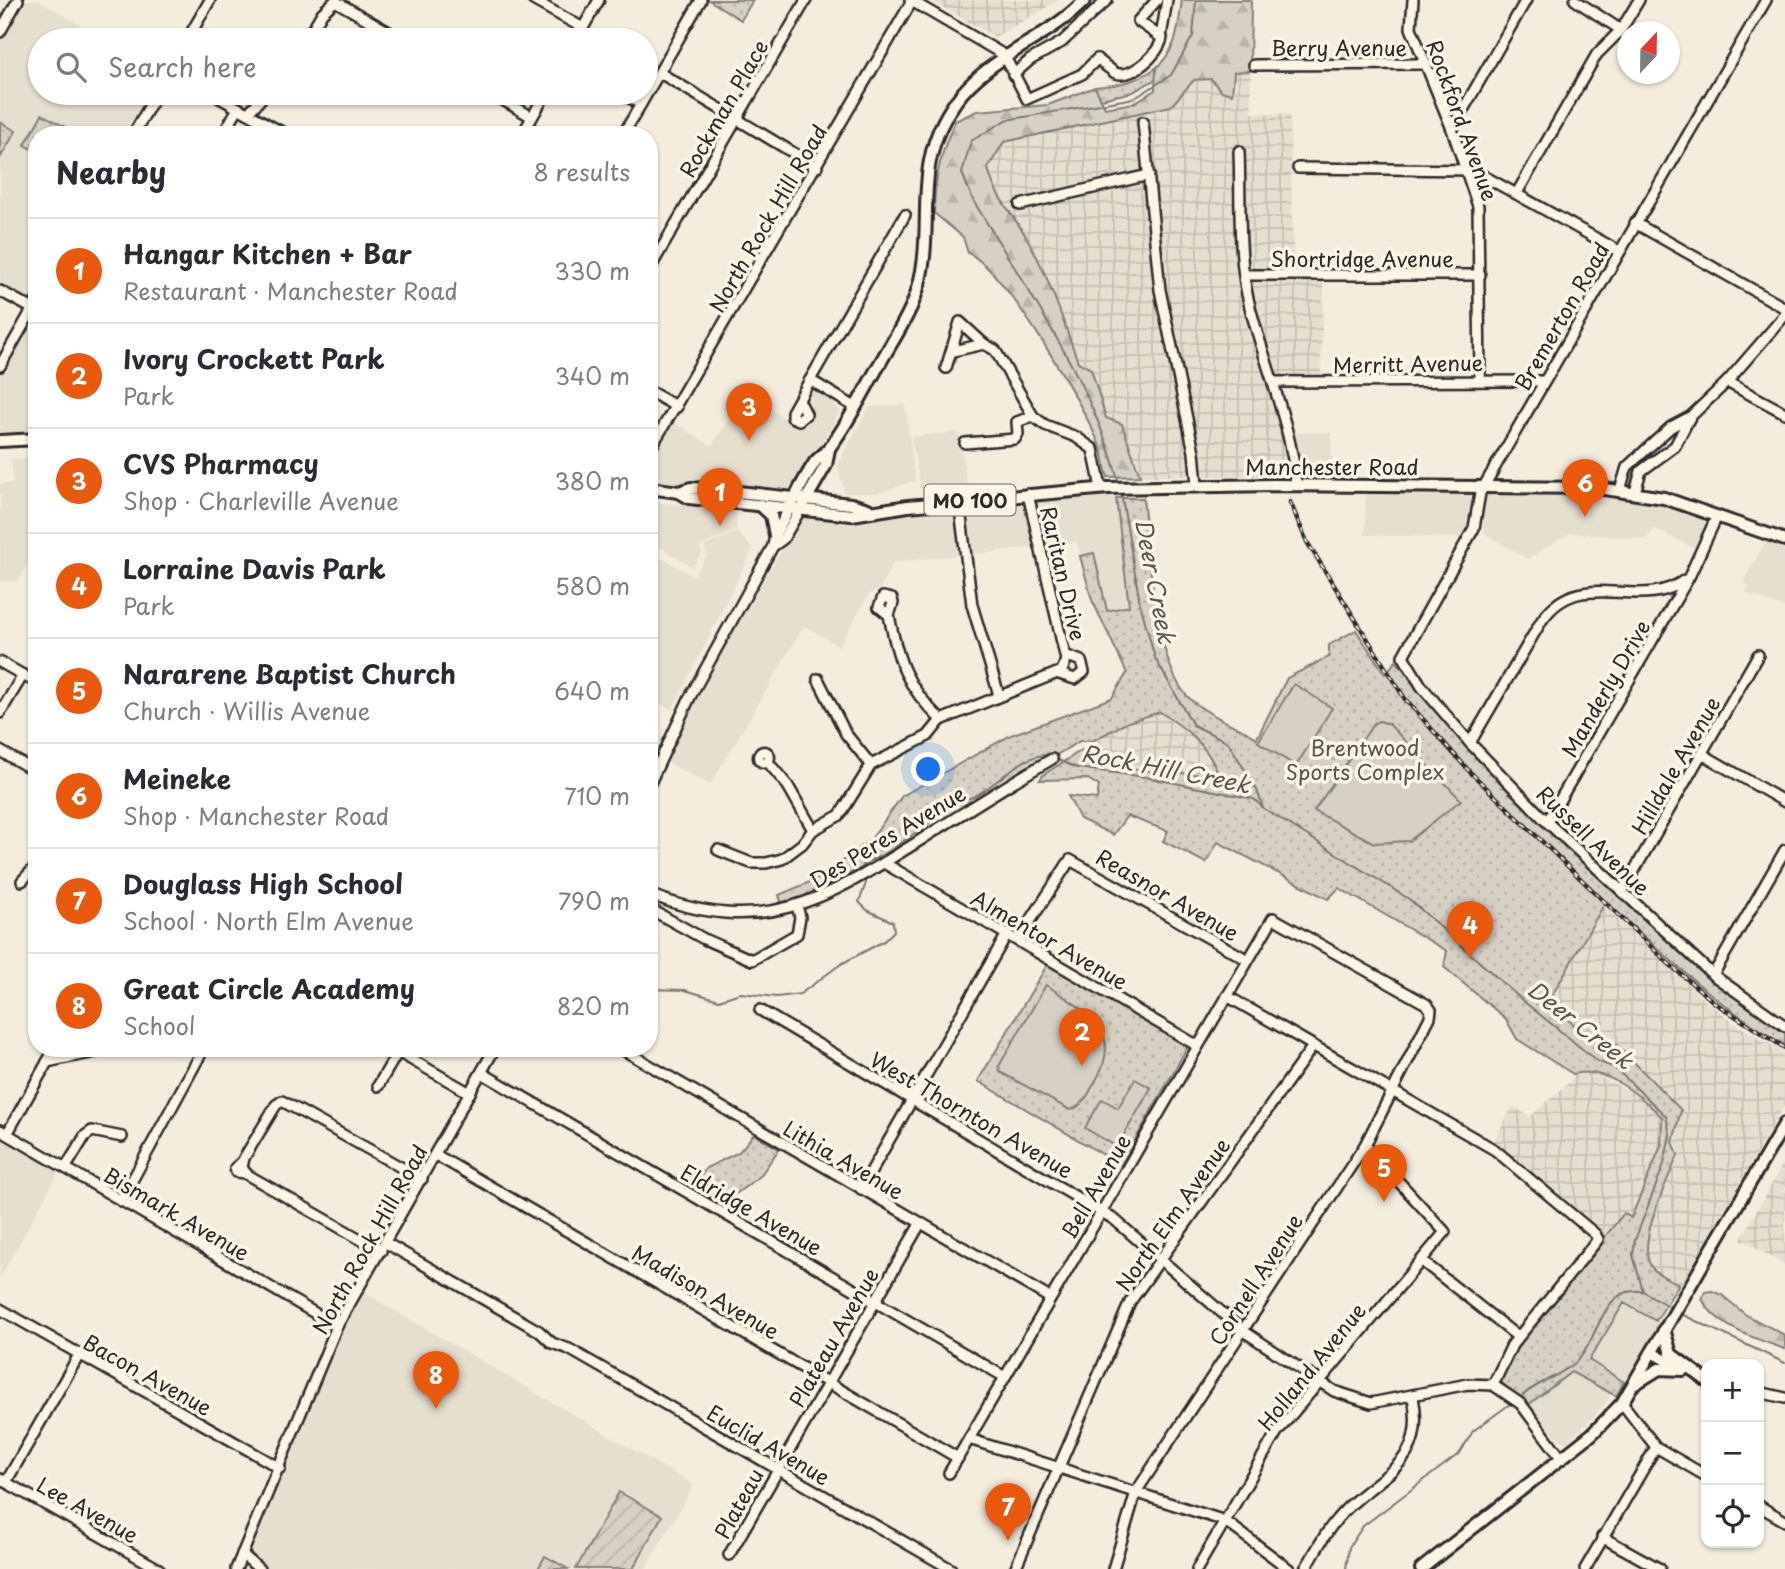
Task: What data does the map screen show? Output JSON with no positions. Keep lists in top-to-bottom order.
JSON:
{
  "streets": {
    "main road": ["Manchester Road", "MO 100"],
    "street": [
      "Berry Avenue",
      "Rockman Place",
      "Rockford Avenue",
      "North Rock Hill Road",
      "Shortridge Avenue",
      "Bremerton Road",
      "Merritt Avenue",
      "Raritan Drive",
      "Manderly Drive",
      "Hilldale Avenue",
      "Des Peres Avenue",
      "Russell Avenue",
      "Reasnor Avenue",
      "Almentor Avenue",
      "West Thornton Avenue",
      "Lithia Avenue",
      "Bell Avenue",
      "Eldridge Avenue",
      "Bismark Avenue",
      "North Elm Avenue",
      "Cornell Avenue",
      "Madison Avenue",
      "Plateau Avenue",
      "Holland Avenue",
      "Bacon Avenue",
      "Euclid Avenue",
      "Plateau",
      "Lee Avenue"
    ]
  },
  "crossings": [
    ["Berry Avenue", "Rockford Avenue"],
    ["Rockford Avenue", "Shortridge Avenue"],
    ["Rockford Avenue", "Merritt Avenue"],
    ["North Rock Hill Road", "Eldridge Avenue"],
    ["North Rock Hill Road", "Bismark Avenue"],
    ["North Rock Hill Road", "Madison Avenue"],
    ["North Rock Hill Road", "Bacon Avenue"],
    ["North Rock Hill Road", "Euclid Avenue"],
    ["Bremerton Road", "Merritt Avenue"],
    ["Bremerton Road", "Manchester Road"],
    ["Bremerton Road", "Russell Avenue"],
    ["Manchester Road", "Raritan Drive"],
    ["Manchester Road", "Manderly Drive"],
    ["Manderly Drive", "Russell Avenue"],
    ["Hilldale Avenue", "Russell Avenue"],
    ["Des Peres Avenue", "Almentor Avenue"],
    ["Reasnor Avenue", "Almentor Avenue"],
    ["Reasnor Avenue", "Bell Avenue"],
    ["Almentor Avenue", "Bell Avenue"],
    ["West Thornton Avenue", "Bell Avenue"],
    ["West Thornton Avenue", "North Elm Avenue"],
    ["West Thornton Avenue", "Cornell Avenue"],
    ["West Thornton Avenue", "Holland Avenue"],
    ["Lithia Avenue", "Bell Avenue"],
    ["Lithia Avenue", "Plateau Avenue"],
    ["Bell Avenue", "Eldridge Avenue"],
    ["Bell Avenue", "Cornell Avenue"],
    ["Bell Avenue", "Madison Avenue"],
    ["Eldridge Avenue", "Plateau Avenue"],
    ["Cornell Avenue", "Holland Avenue"],
    ["Madison Avenue", "Plateau Avenue"],
    ["Plateau Avenue", "Euclid Avenue"],
    ["Plateau Avenue", "Plateau"],
    ["Euclid Avenue", "Plateau"]
  ],
  "water": ["Deer Creek", "Rock Hill Creek"],
  "parks": ["Brentwood Sports Complex"],
  "north": "top",
  "page": {
    "search": "Search here",
    "heading": ["Nearby", "8 results"],
    "list": [
      {
        "mark": "1",
        "name": "Hangar Kitchen + Bar",
        "note": "Restaurant · Manchester Road",
        "value": "330 m"
      },
      {
        "mark": "2",
        "name": "Ivory Crockett Park",
        "note": "Park",
        "value": "340 m"
      },
      {
        "mark": "3",
        "name": "CVS Pharmacy",
        "note": "Shop · Charleville Avenue",
        "value": "380 m"
      },
      {
        "mark": "4",
        "name": "Lorraine Davis Park",
        "note": "Park",
        "value": "580 m"
      },
      {
        "mark": "5",
        "name": "Nararene Baptist Church",
        "note": "Church · Willis Avenue",
        "value": "640 m"
      },
      {
        "mark": "6",
        "name": "Meineke",
        "note": "Shop · Manchester Road",
        "value": "710 m"
      },
      {
        "mark": "7",
        "name": "Douglass High School",
        "note": "School · North Elm Avenue",
        "value": "790 m"
      },
      {
        "mark": "8",
        "name": "Great Circle Academy",
        "note": "School",
        "value": "820 m"
      }
    ],
    "pins": [
      "3",
      "6",
      "1",
      "4",
      "2",
      "5",
      "8",
      "7"
    ],
    "map_buttons": ["+", "−"]
  }
}
